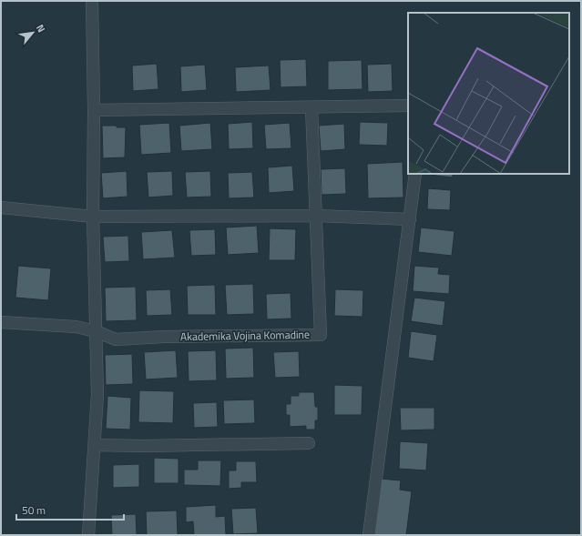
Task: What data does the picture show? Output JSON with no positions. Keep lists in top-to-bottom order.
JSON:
{
  "streets": {
    "street": ["Akademika Vojina Komadine"]
  },
  "scale_bar": "50 m",
  "north": "top right"
}
